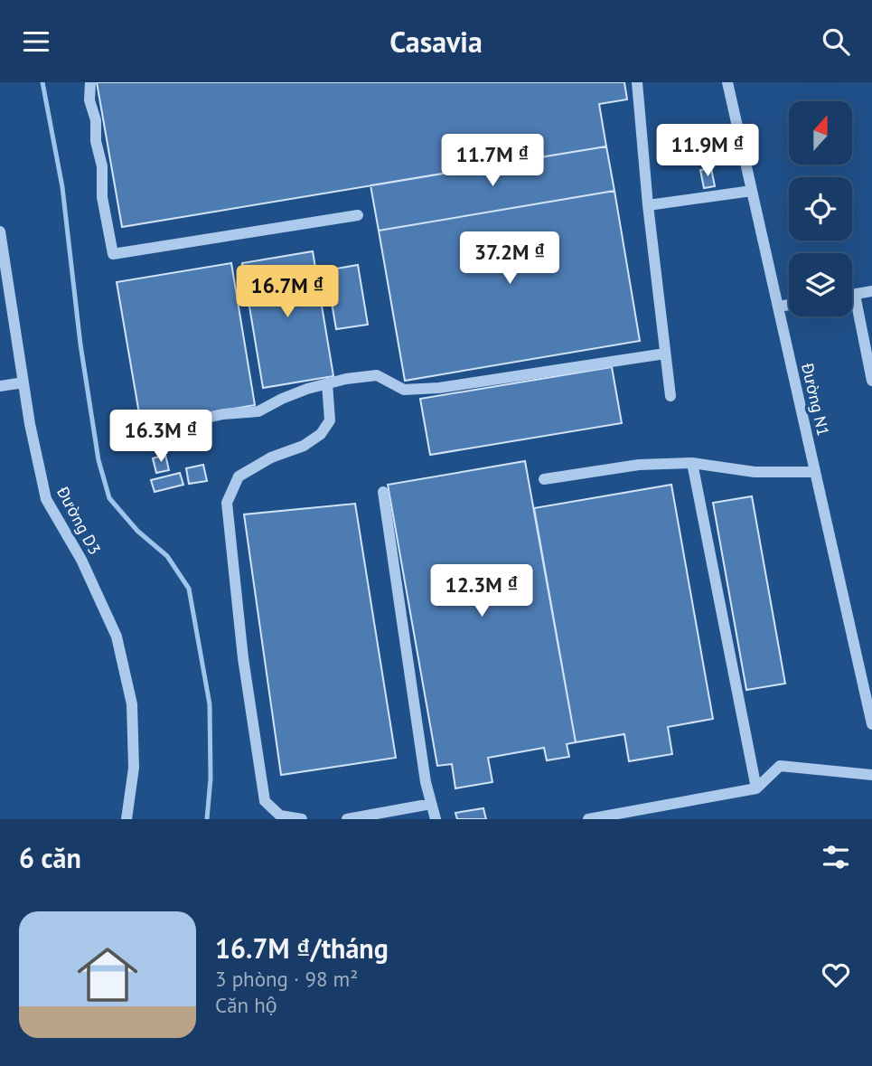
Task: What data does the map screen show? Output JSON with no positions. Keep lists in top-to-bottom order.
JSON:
{
  "streets": {
    "street": ["Đường N1", "Đường D3"]
  },
  "north": "top",
  "page": {
    "header": "Casavia",
    "price": [
      "11.9M ₫",
      "11.7M ₫",
      "37.2M ₫",
      "16.7M ₫",
      "16.3M ₫",
      "12.3M ₫"
    ],
    "heading": "6 căn",
    "list": [
      {
        "name": "16.7M ₫/tháng",
        "note": "3 phòng · 98 m² · Căn hộ"
      }
    ]
  }
}
